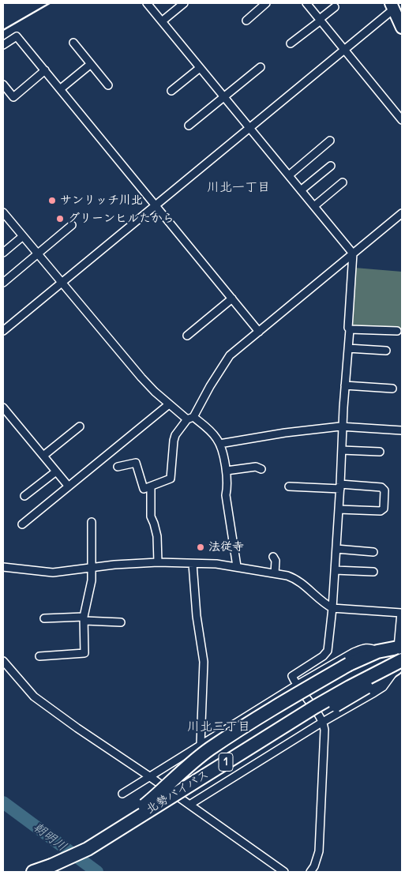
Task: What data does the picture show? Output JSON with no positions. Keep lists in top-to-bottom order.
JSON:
{
  "streets": {
    "highway": ["1", "北勢バイパス"]
  },
  "crossings": [
    ["1", "北勢バイパス"]
  ],
  "districts": ["川北一丁目", "川北三丁目"],
  "water": ["朝明川"],
  "places": ["サンリッチ川北", "グリーンヒルたから", "法従寺"]
}
